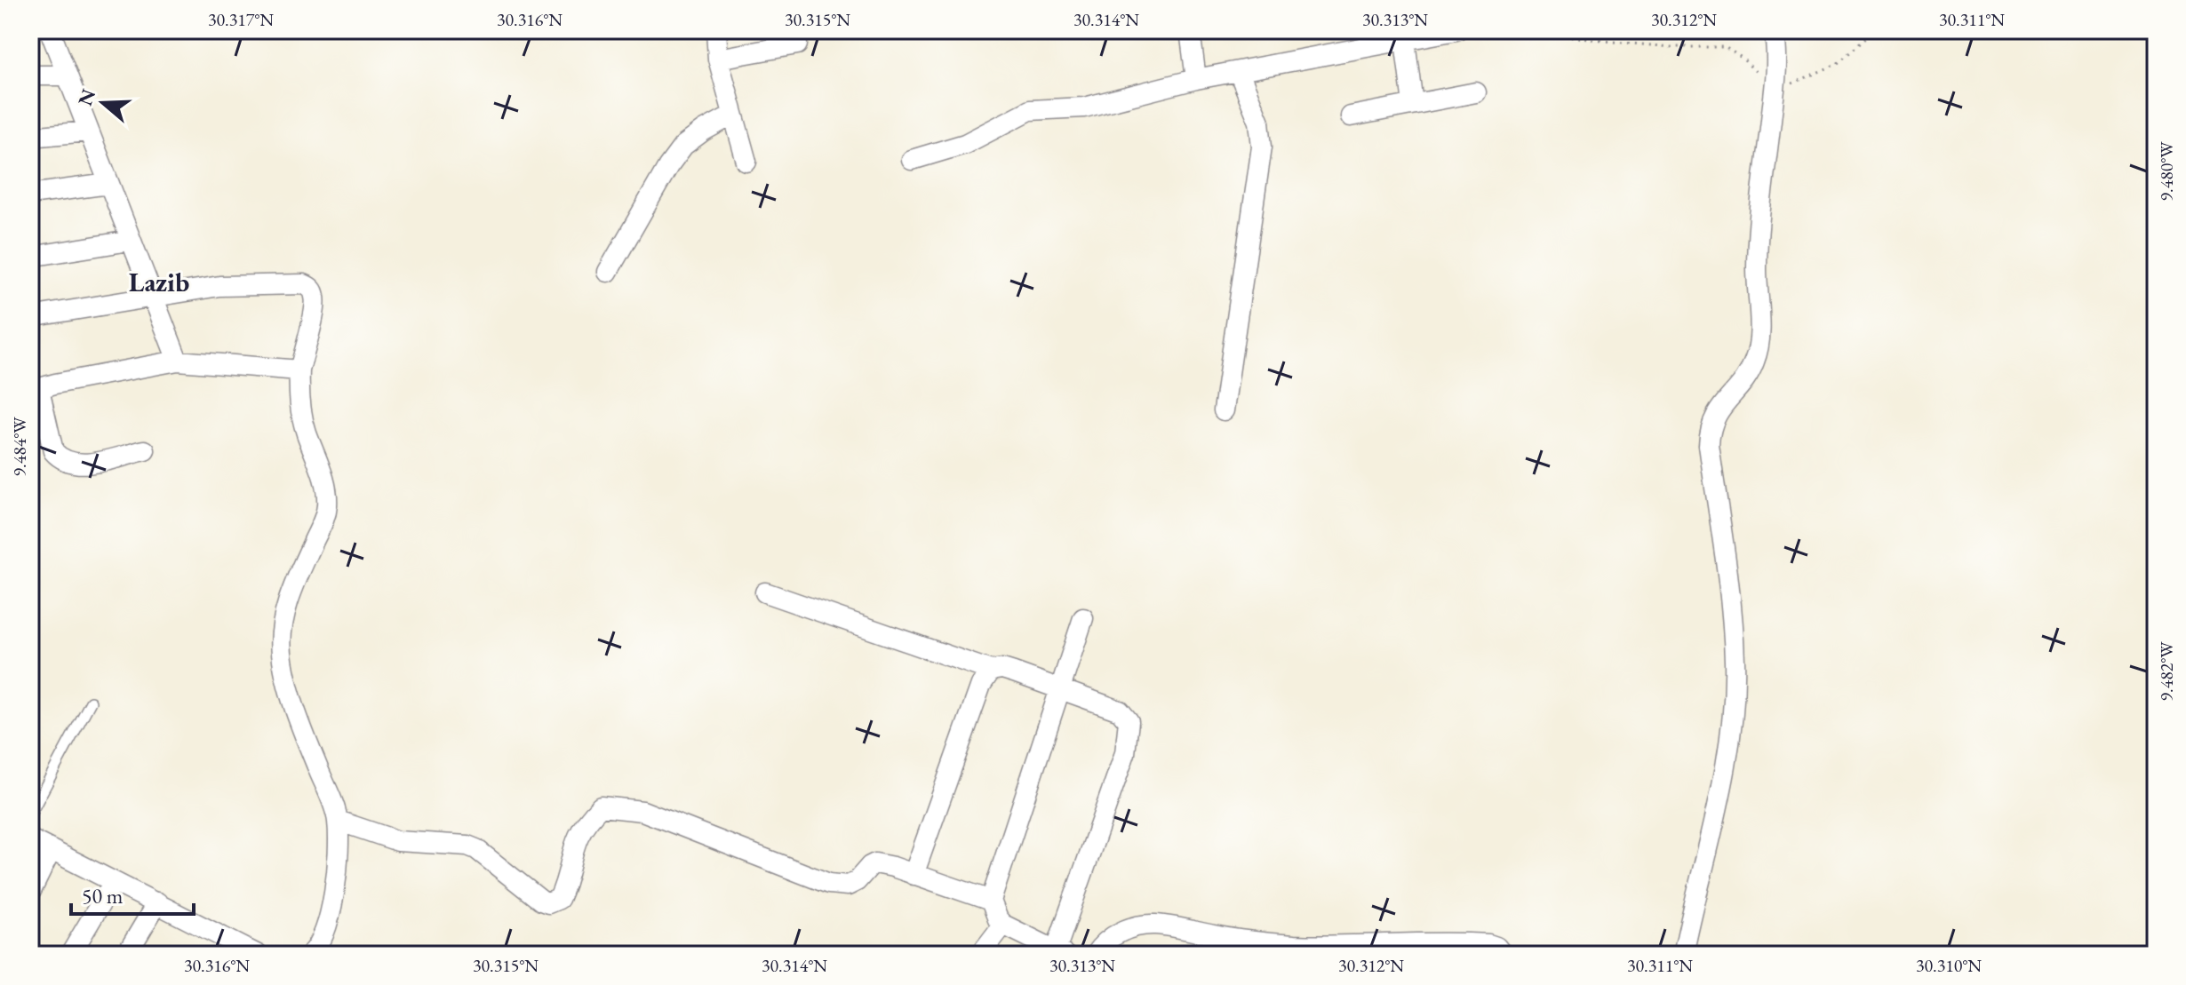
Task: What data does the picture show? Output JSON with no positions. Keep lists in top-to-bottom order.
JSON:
{
  "districts": ["Lazib"],
  "scale_bar": "50 m",
  "north": "left",
  "coordinates": [
    "30.317°N",
    "30.316°N",
    "30.315°N",
    "30.314°N",
    "30.313°N",
    "30.312°N",
    "30.311°N",
    "9.480°W",
    "9.484°W",
    "9.482°W",
    "30.310°N"
  ]
}
